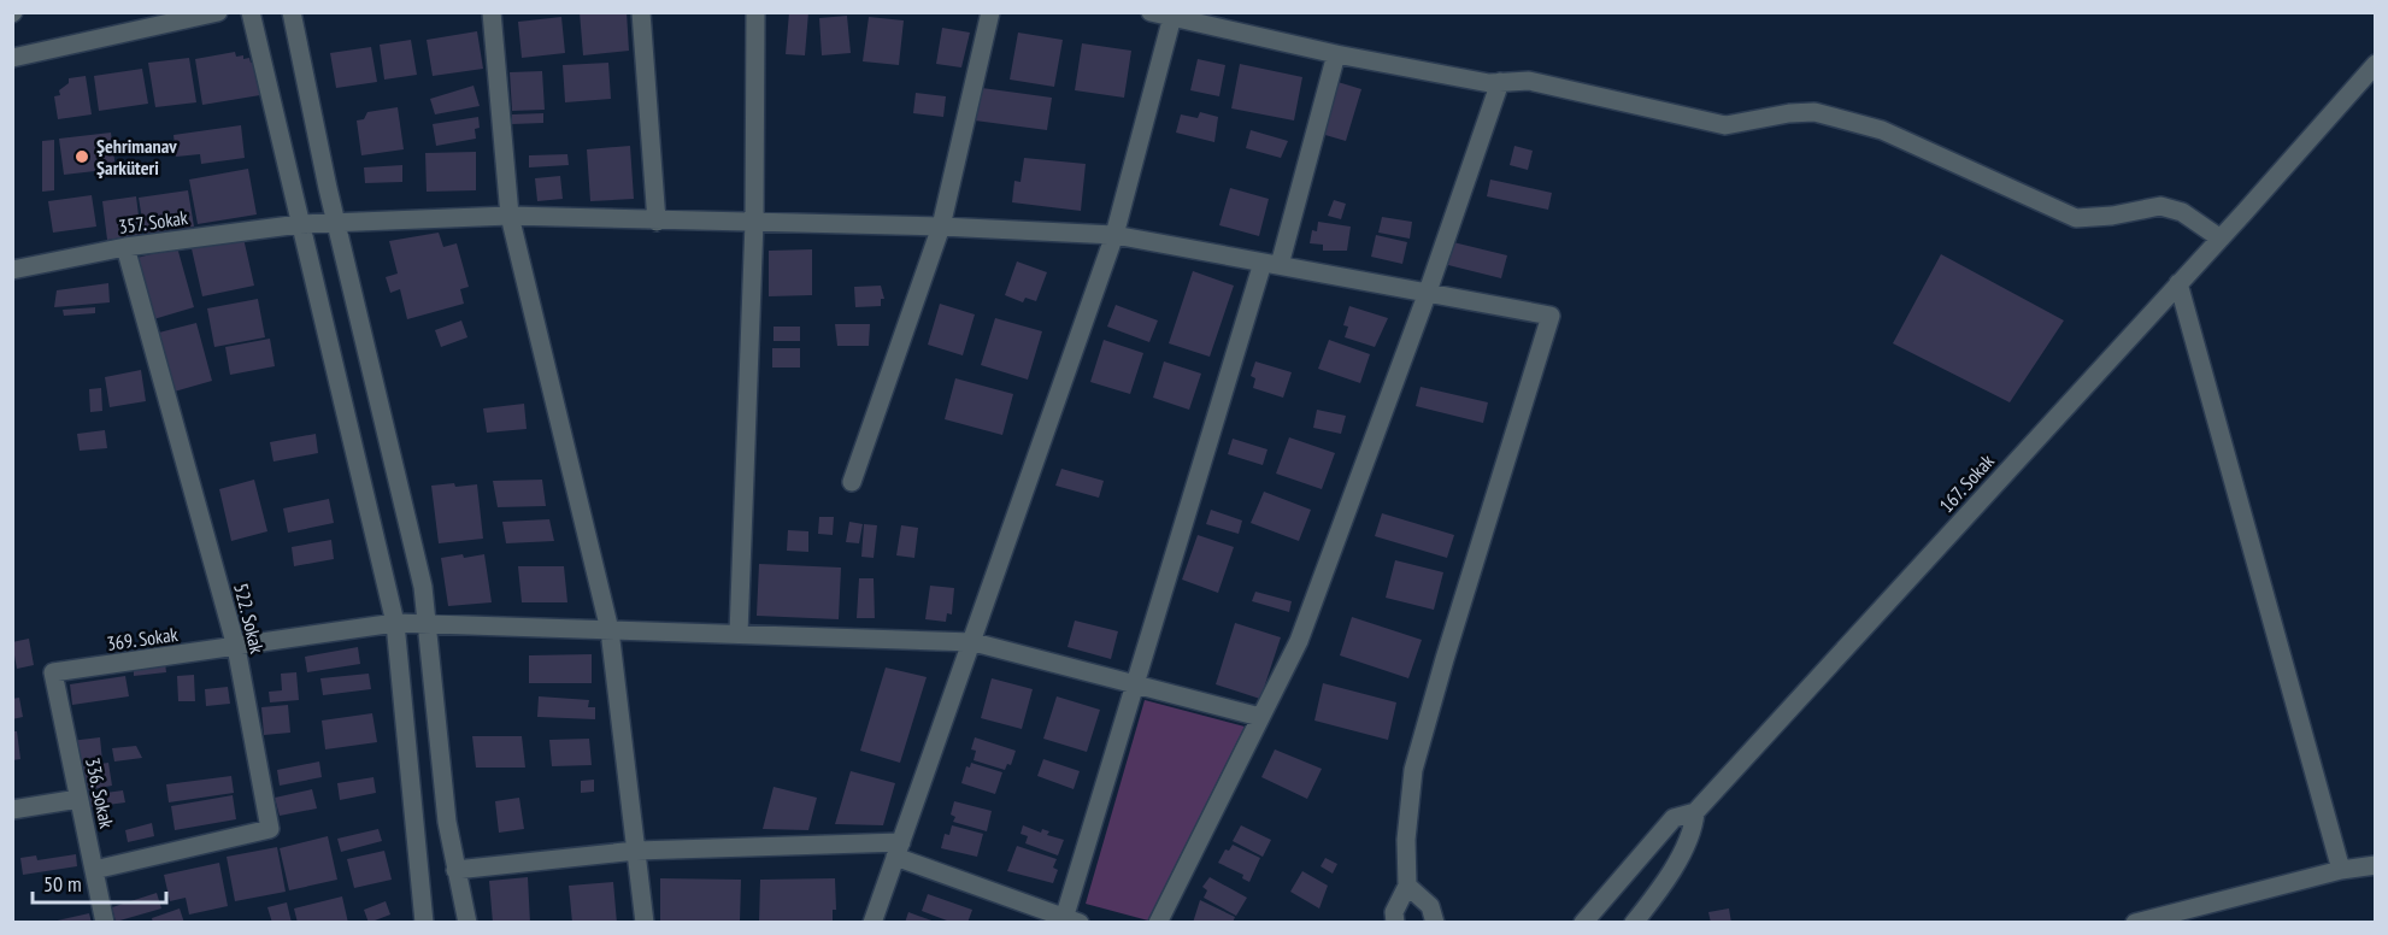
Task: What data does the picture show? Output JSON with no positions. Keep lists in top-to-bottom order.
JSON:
{
  "streets": {
    "street": [
      "357. Sokak",
      "167. Sokak",
      "522. Sokak",
      "369. Sokak",
      "336. Sokak"
    ]
  },
  "crossings": [
    ["357. Sokak", "522. Sokak"],
    ["522. Sokak", "369. Sokak"],
    ["522. Sokak", "336. Sokak"],
    ["369. Sokak", "336. Sokak"]
  ],
  "places": ["Şehrimanav Şarküteri"],
  "scale_bar": "50 m"
}
